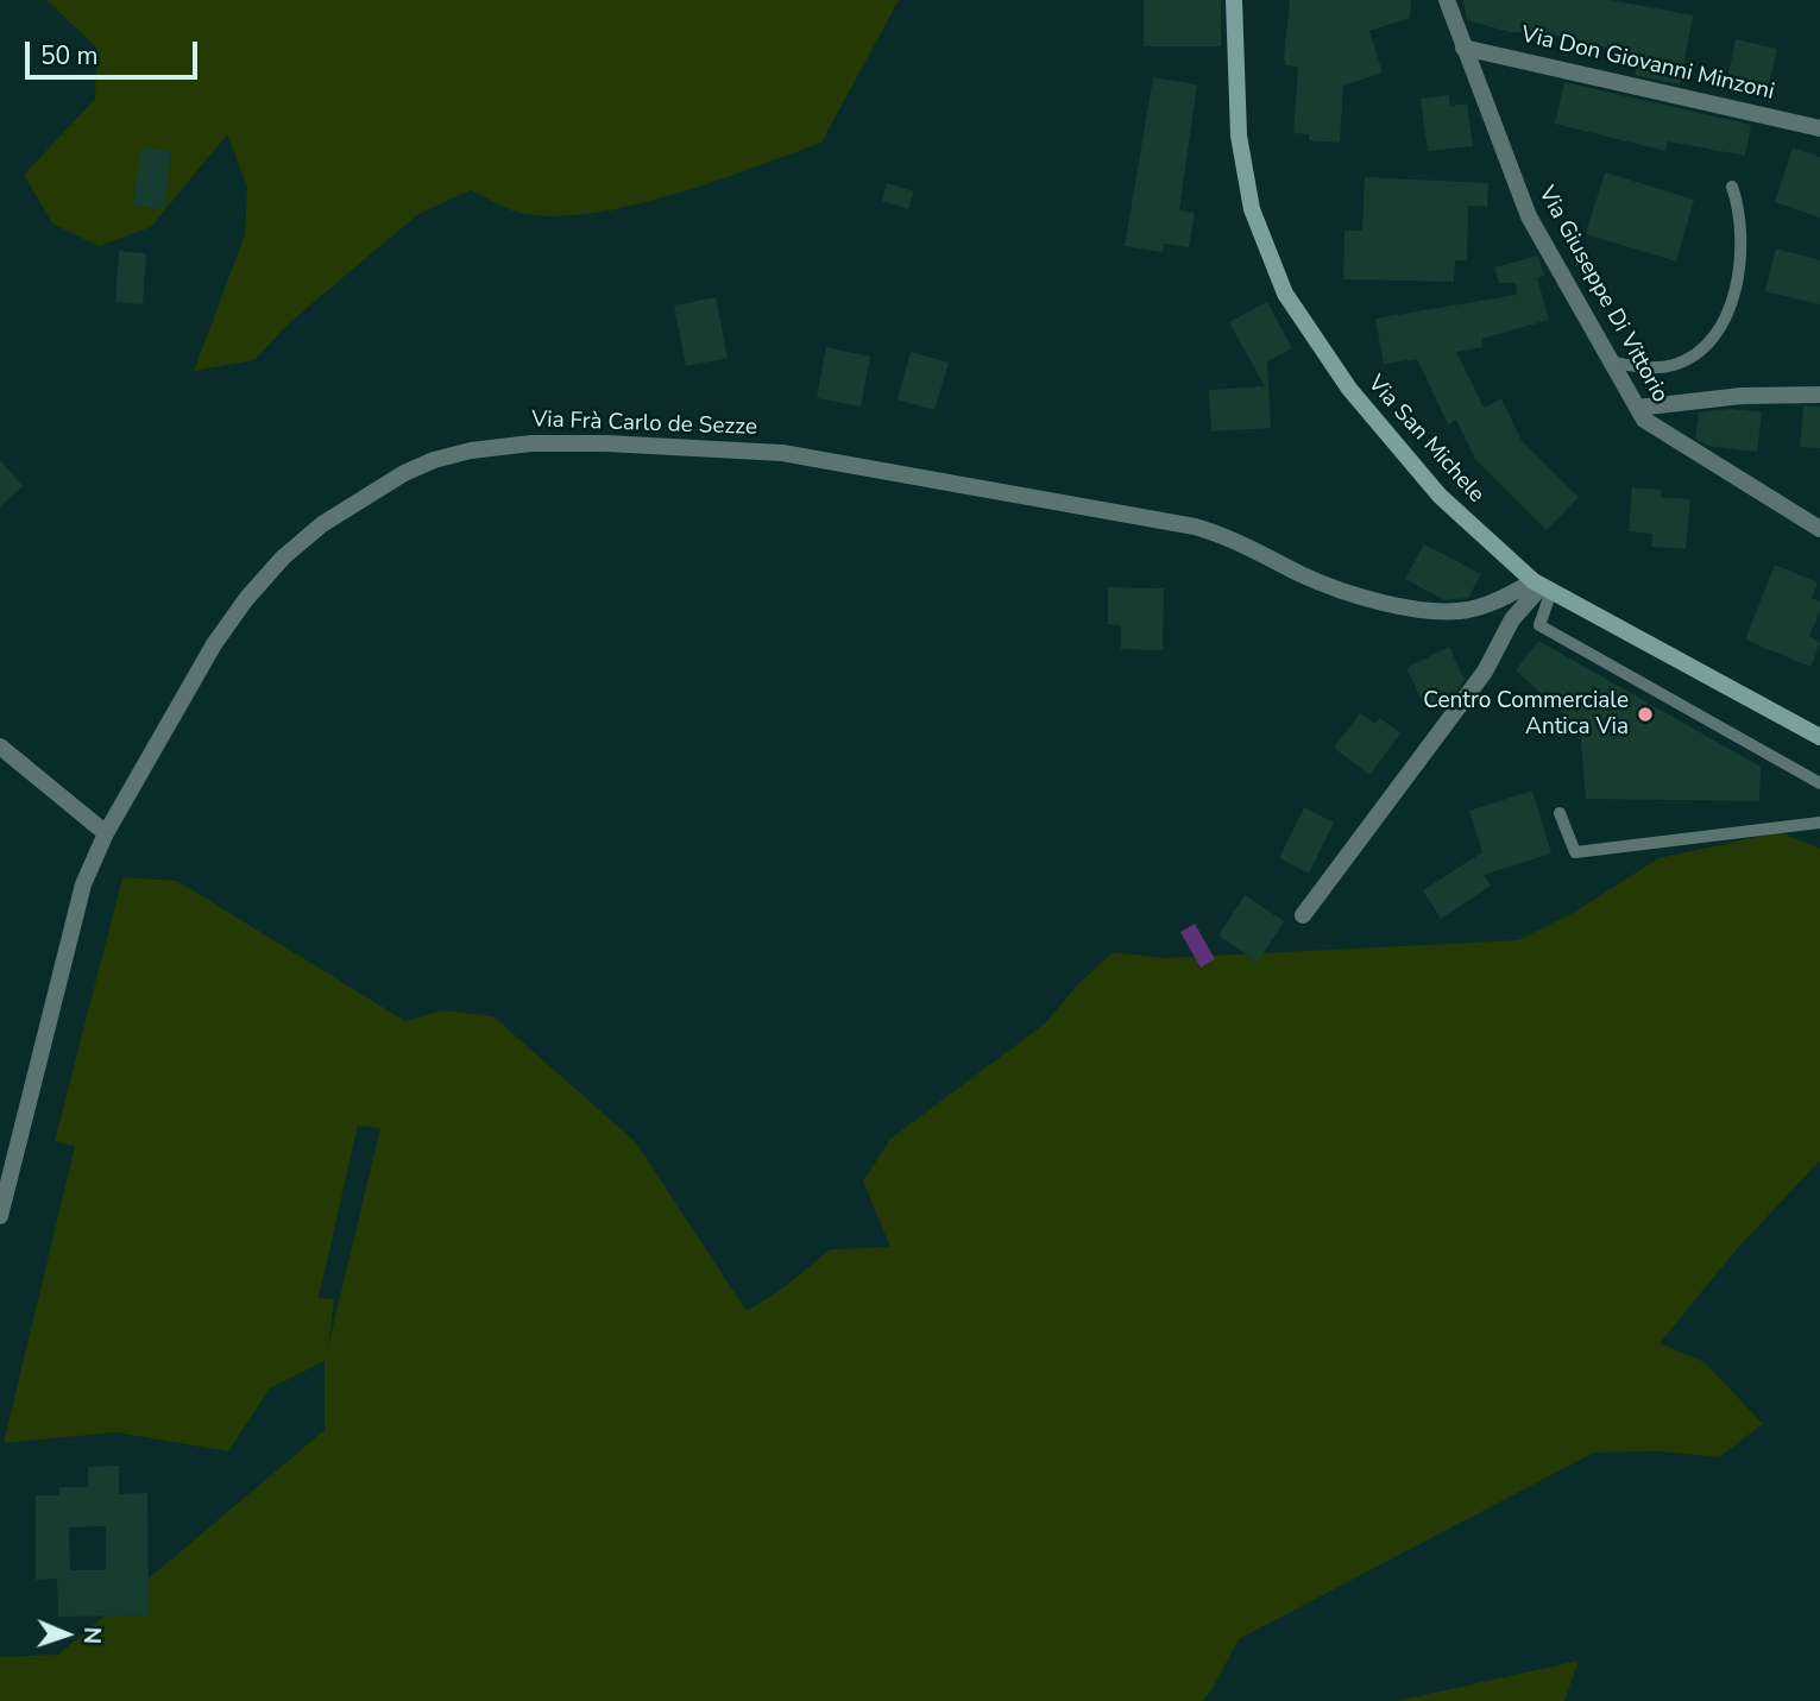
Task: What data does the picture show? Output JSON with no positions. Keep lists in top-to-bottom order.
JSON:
{
  "streets": {
    "main road": ["Via San Michele"],
    "street": ["Via Don Giovanni Minzoni", "Via Giuseppe Di Vittorio", "Via Frà Carlo de Sezze"]
  },
  "crossings": [
    ["Via Don Giovanni Minzoni", "Via Giuseppe Di Vittorio"],
    ["Via Frà Carlo de Sezze", "Via San Michele"]
  ],
  "places": ["Centro Commerciale Antica Via"],
  "scale_bar": "50 m",
  "north": "right"
}
